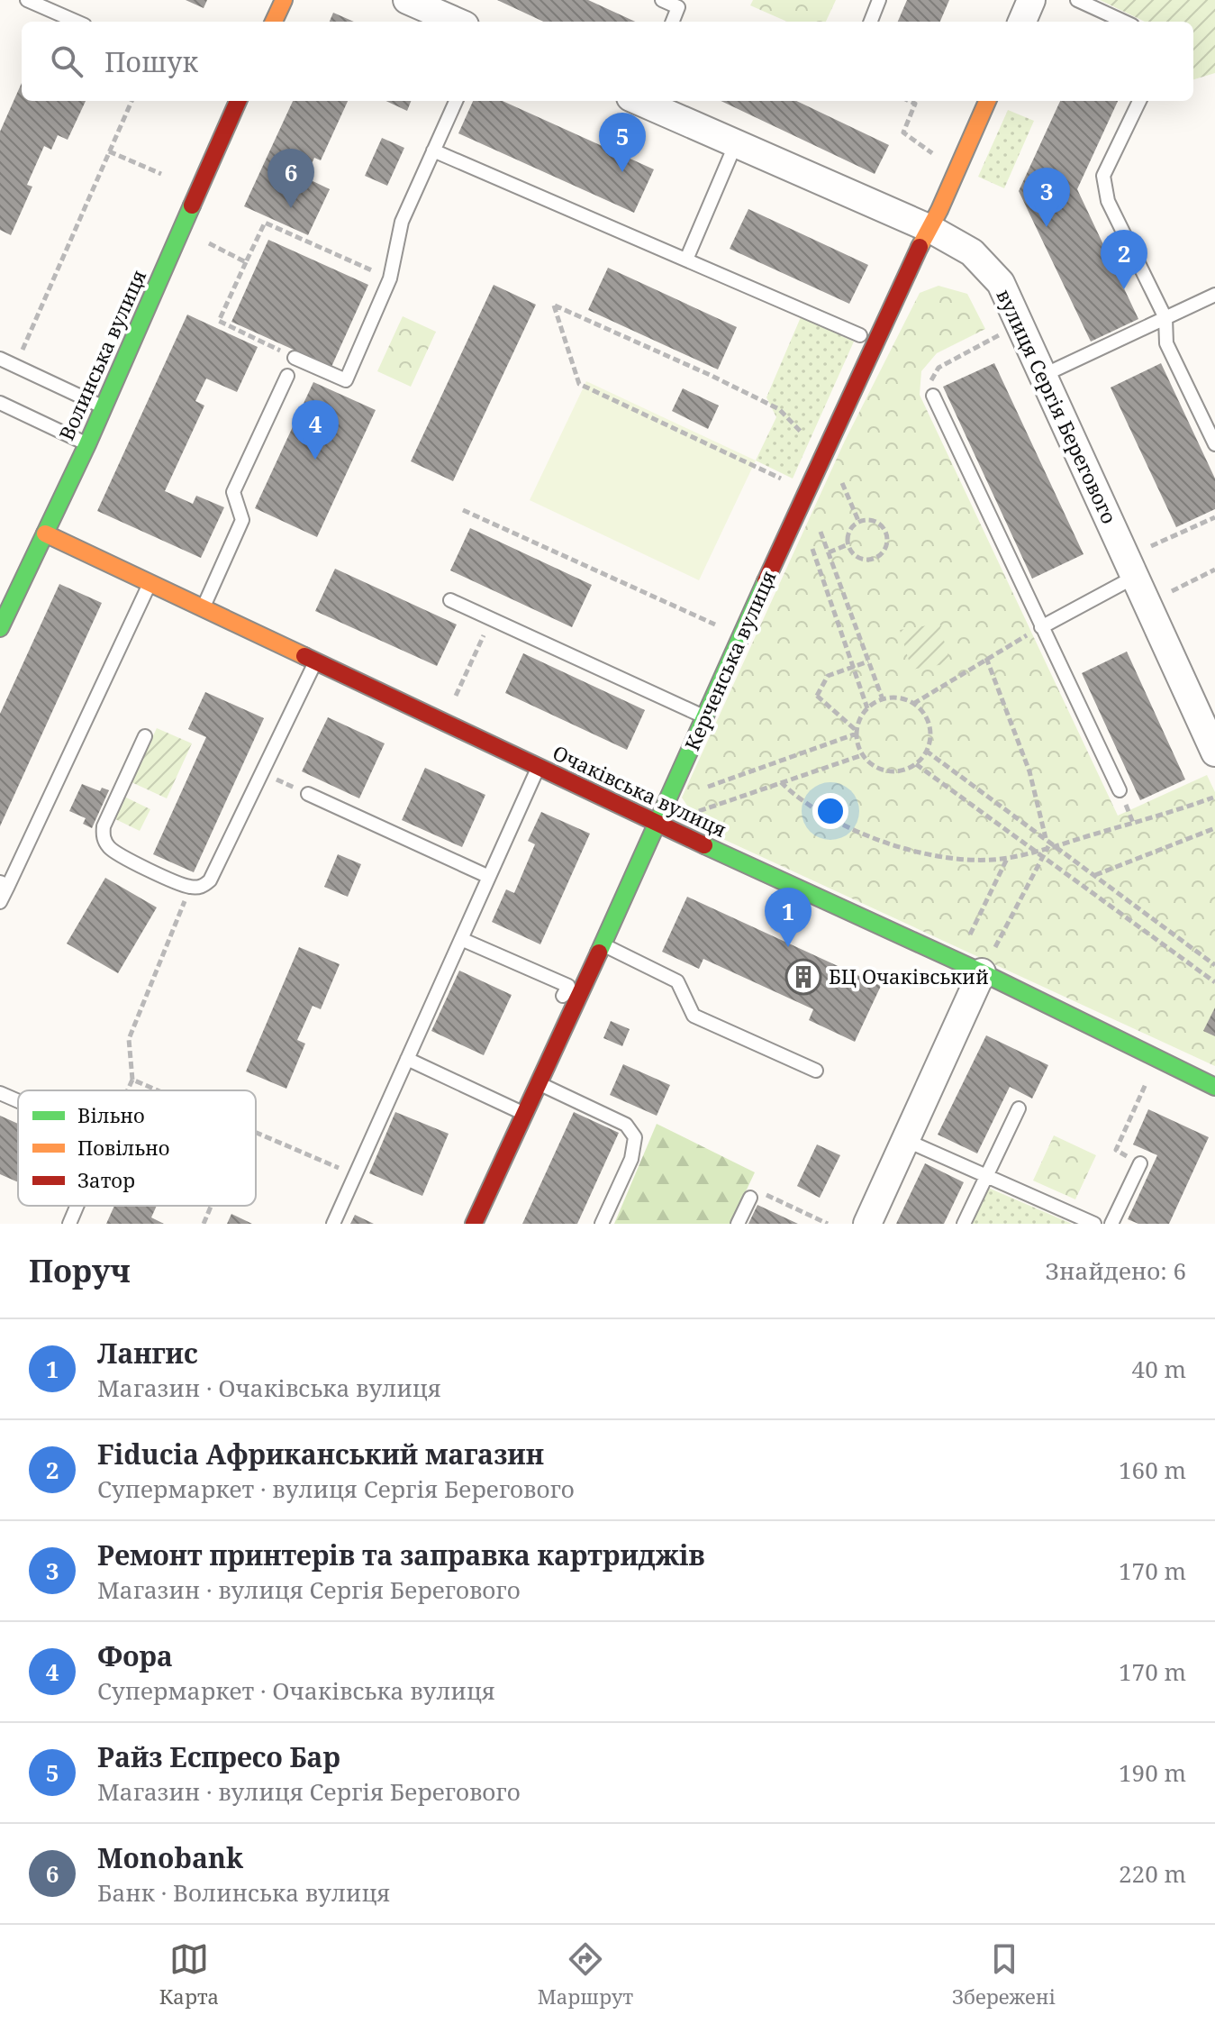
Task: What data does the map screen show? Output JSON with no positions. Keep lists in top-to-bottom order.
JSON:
{
  "streets": {
    "street": [
      "Волинська вулиця",
      "вулиця Сергія Берегового",
      "Керченська вулиця",
      "Очаківська вулиця"
    ]
  },
  "crossings": [
    ["Волинська вулиця", "Очаківська вулиця"],
    ["вулиця Сергія Берегового", "Керченська вулиця"],
    ["Керченська вулиця", "Очаківська вулиця"]
  ],
  "places": {
    "building": ["БЦ Очаківський"]
  },
  "legend": ["Вільно", "Повільно", "Затор"],
  "page": {
    "search": "Пошук",
    "pins": [
      "5",
      "6",
      "3",
      "2",
      "4",
      "1"
    ],
    "heading": ["Поруч", "Знайдено: 6"],
    "list": [
      {
        "mark": "1",
        "name": "Лангис",
        "note": "Магазин · Очаківська вулиця",
        "value": "40 m"
      },
      {
        "mark": "2",
        "name": "Fiducia Африканський магазин",
        "note": "Супермаркет · вулиця Сергія Берегового",
        "value": "160 m"
      },
      {
        "mark": "3",
        "name": "Ремонт принтерів та заправка картриджів",
        "note": "Магазин · вулиця Сергія Берегового",
        "value": "170 m"
      },
      {
        "mark": "4",
        "name": "Фора",
        "note": "Супермаркет · Очаківська вулиця",
        "value": "170 m"
      },
      {
        "mark": "5",
        "name": "Райз Еспресо Бар",
        "note": "Магазин · вулиця Сергія Берегового",
        "value": "190 m"
      },
      {
        "mark": "6",
        "name": "Monobank",
        "note": "Банк · Волинська вулиця",
        "value": "220 m"
      }
    ],
    "nav": ["Карта", "Маршрут", "Збережені"]
  }
}
